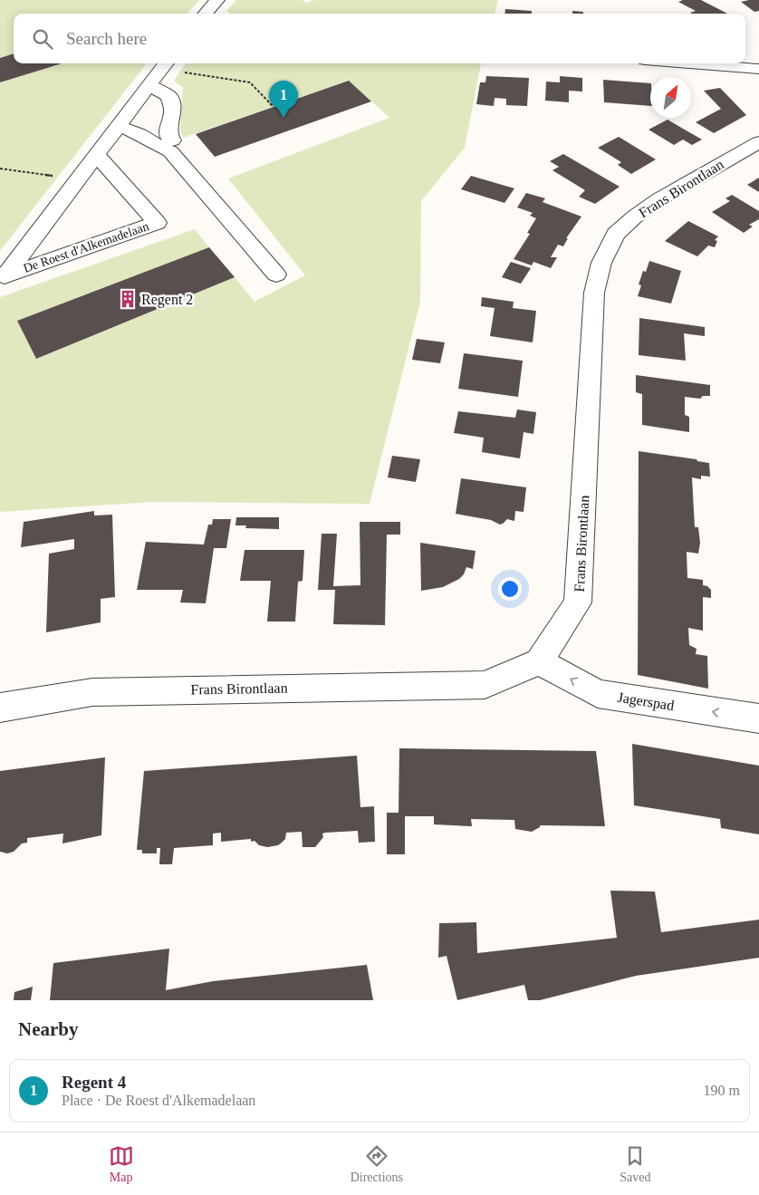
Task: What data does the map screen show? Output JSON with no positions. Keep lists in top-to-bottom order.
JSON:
{
  "streets": {
    "street": ["Frans Birontlaan", "De Roest d'Alkemadelaan", "Jagerspad"]
  },
  "crossings": [
    ["Frans Birontlaan", "Jagerspad"]
  ],
  "one_way": ["Jagerspad"],
  "places": {
    "building": ["Regent 2"]
  },
  "north": "top right",
  "page": {
    "search": "Search here",
    "pins": "1",
    "heading": "Nearby",
    "list": [
      {
        "mark": "1",
        "name": "Regent 4",
        "note": "Place · De Roest d'Alkemadelaan",
        "value": "190 m"
      }
    ],
    "nav": ["Map", "Directions", "Saved"]
  }
}
